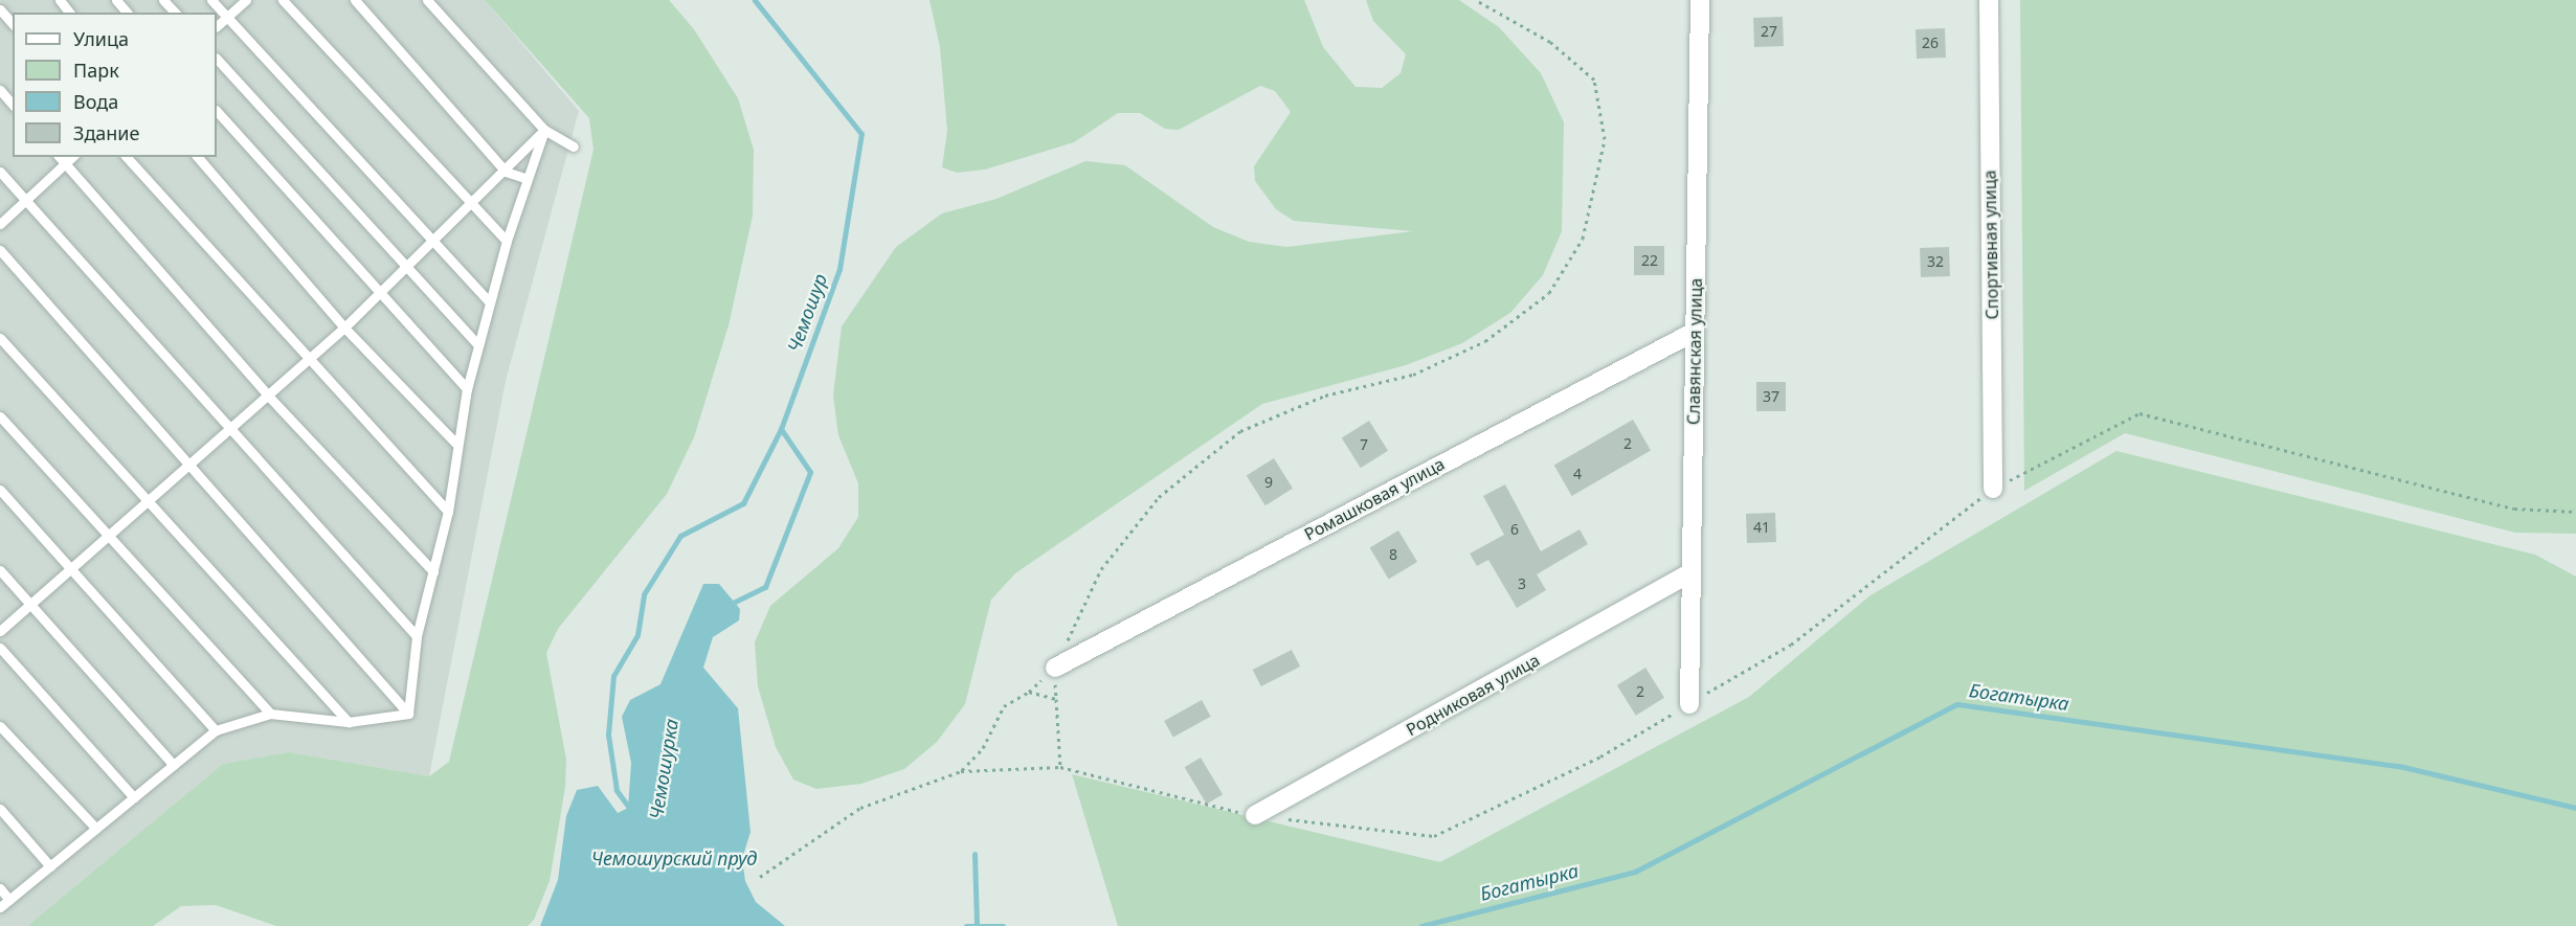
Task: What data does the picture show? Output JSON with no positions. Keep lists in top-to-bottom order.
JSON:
{
  "streets": {
    "street": [
      "Спортивная улица",
      "Славянская улица",
      "Ромашковая улица",
      "Родниковая улица"
    ]
  },
  "crossings": [
    ["Славянская улица", "Ромашковая улица"],
    ["Славянская улица", "Родниковая улица"]
  ],
  "water": [
    "Чемошур",
    "Богатырка",
    "Чемошурка",
    "Чемошурский пруд"
  ],
  "house_numbers": [
    "27",
    "26",
    "22",
    "32",
    "37",
    "2",
    "7",
    "4",
    "9",
    "41",
    "6",
    "8",
    "3",
    "2"
  ],
  "legend": [
    "Улица",
    "Парк",
    "Вода",
    "Здание"
  ]
}
